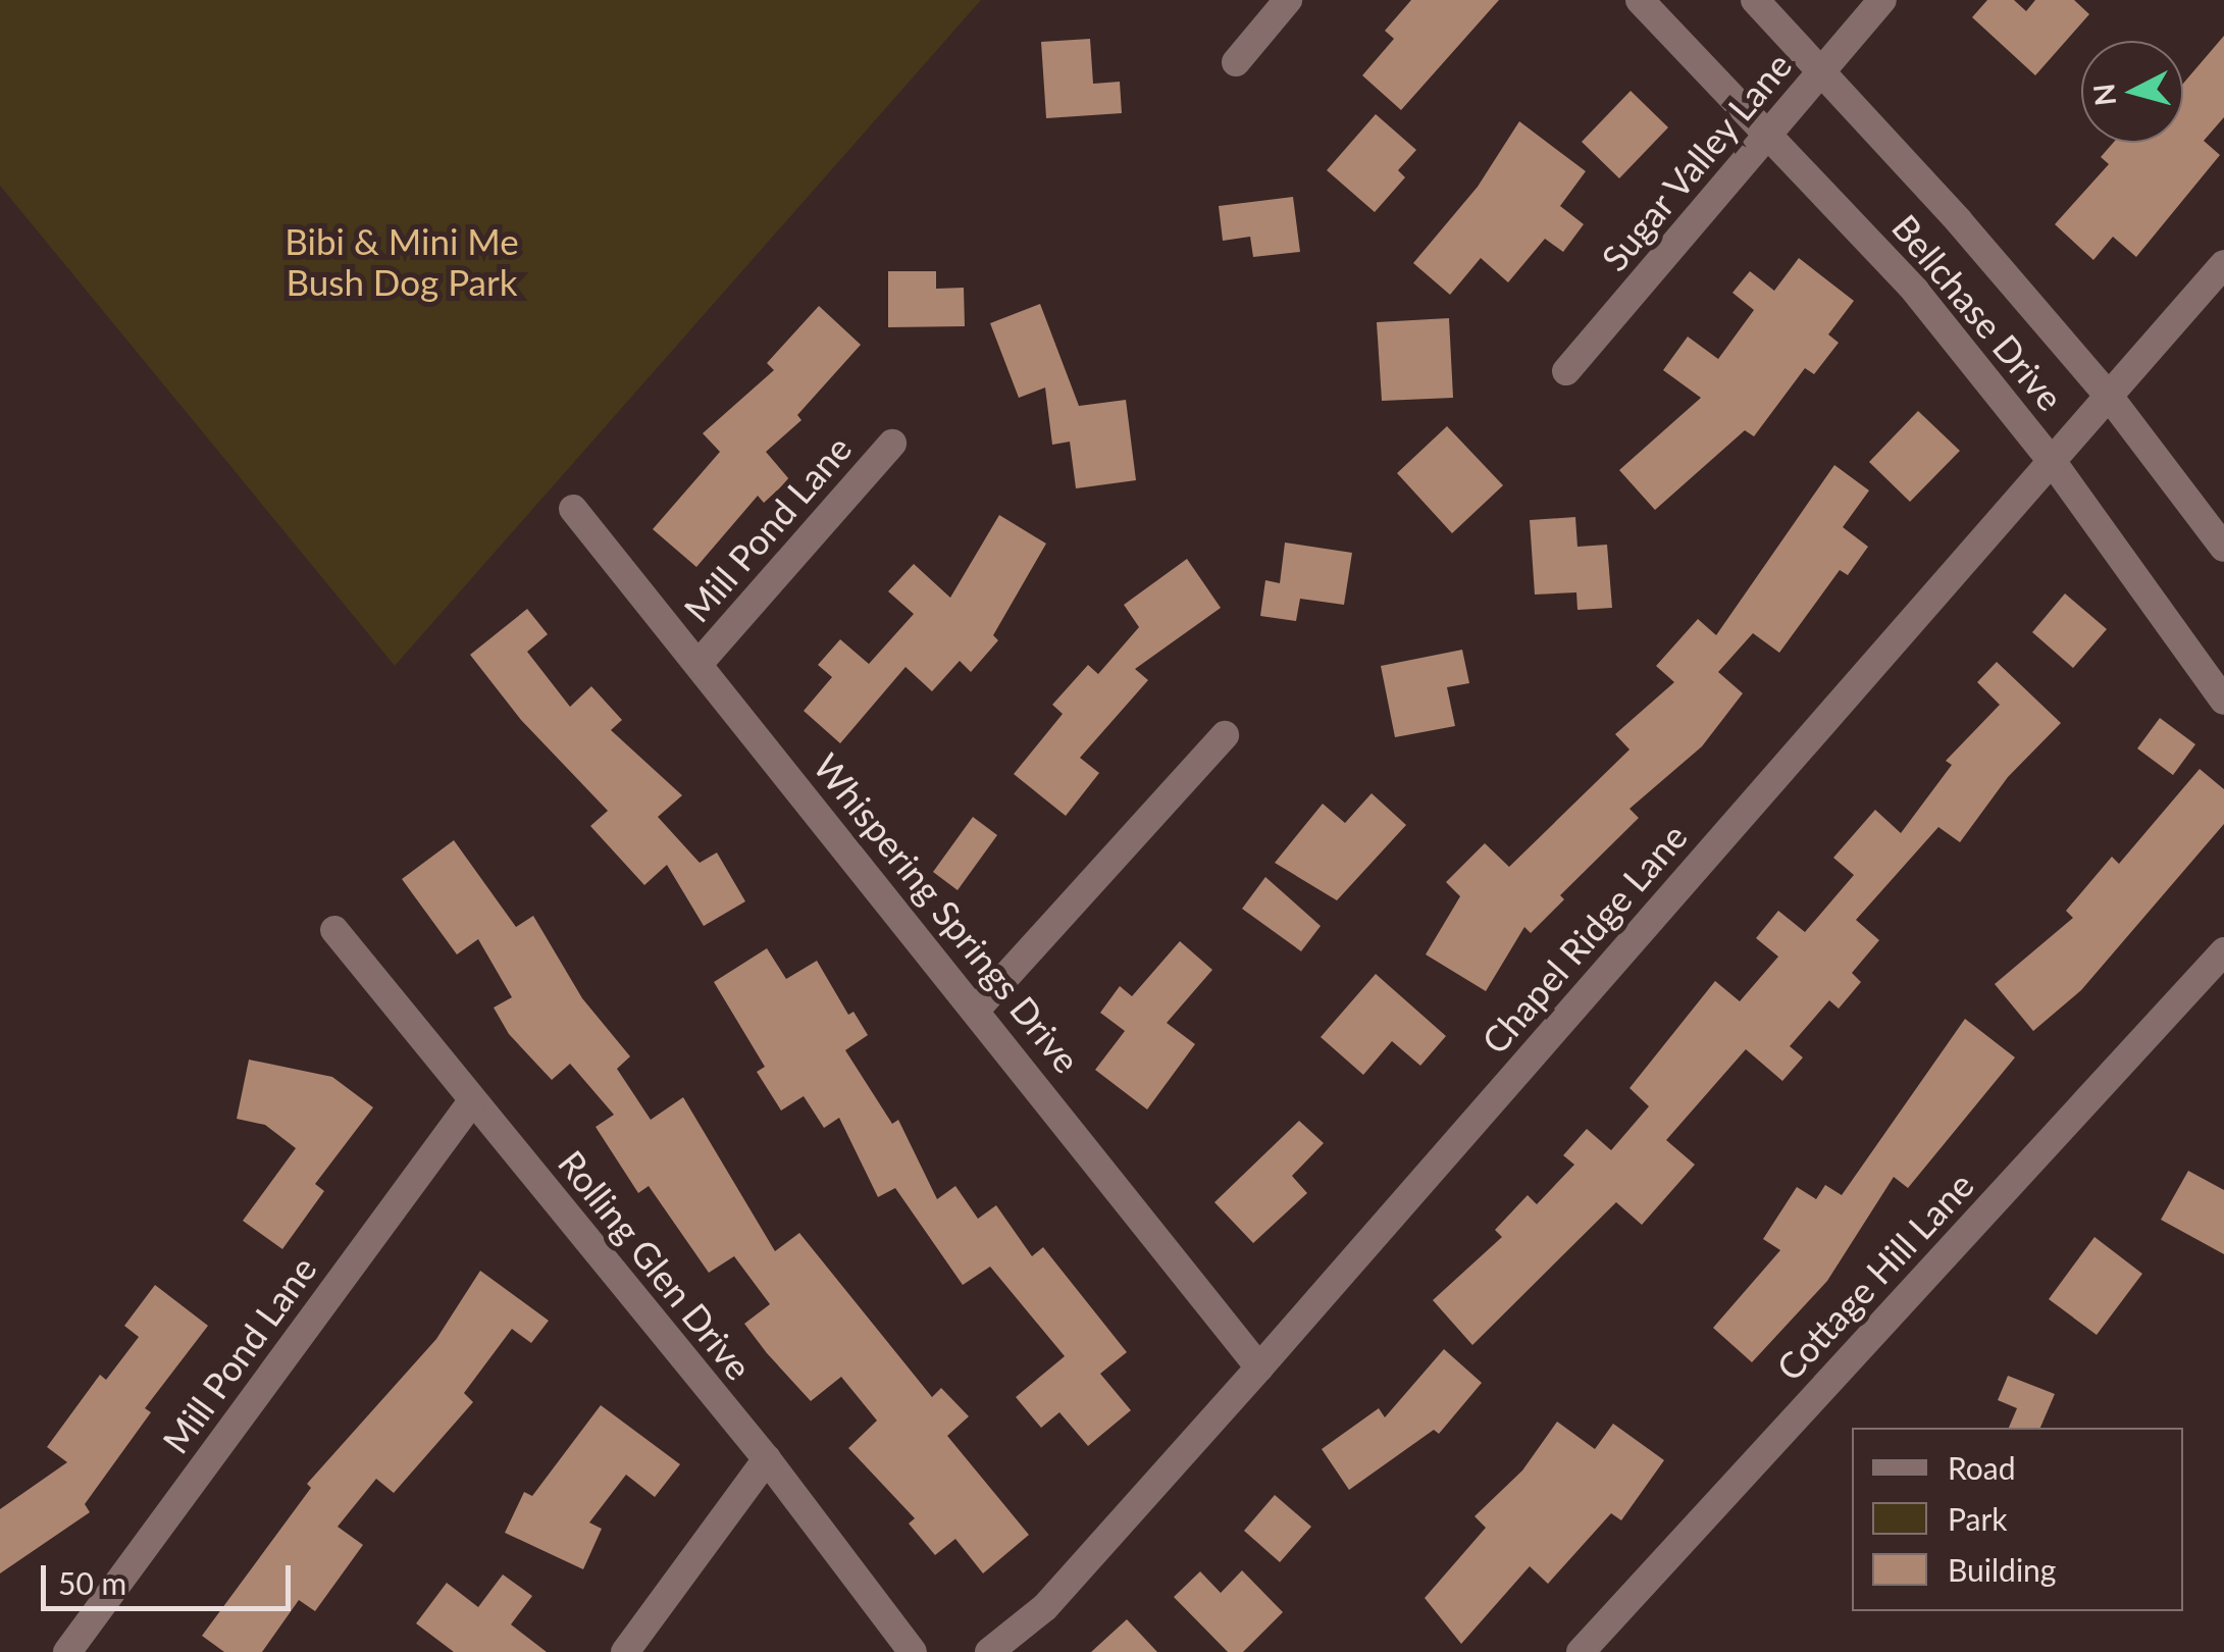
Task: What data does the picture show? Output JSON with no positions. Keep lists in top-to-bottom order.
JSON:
{
  "streets": {
    "street": [
      "Sugar Valley Lane",
      "Bellchase Drive",
      "Mill Pond Lane",
      "Whispering Springs Drive",
      "Chapel Ridge Lane",
      "Rolling Glen Drive",
      "Cottage Hill Lane"
    ]
  },
  "crossings": [
    ["Sugar Valley Lane", "Bellchase Drive"],
    ["Bellchase Drive", "Chapel Ridge Lane"],
    ["Mill Pond Lane", "Whispering Springs Drive"],
    ["Mill Pond Lane", "Rolling Glen Drive"],
    ["Whispering Springs Drive", "Chapel Ridge Lane"]
  ],
  "parks": ["Bibi & Mini Me Bush Dog Park"],
  "legend": ["Road", "Park", "Building"],
  "scale_bar": "50 m",
  "north": "left"
}
